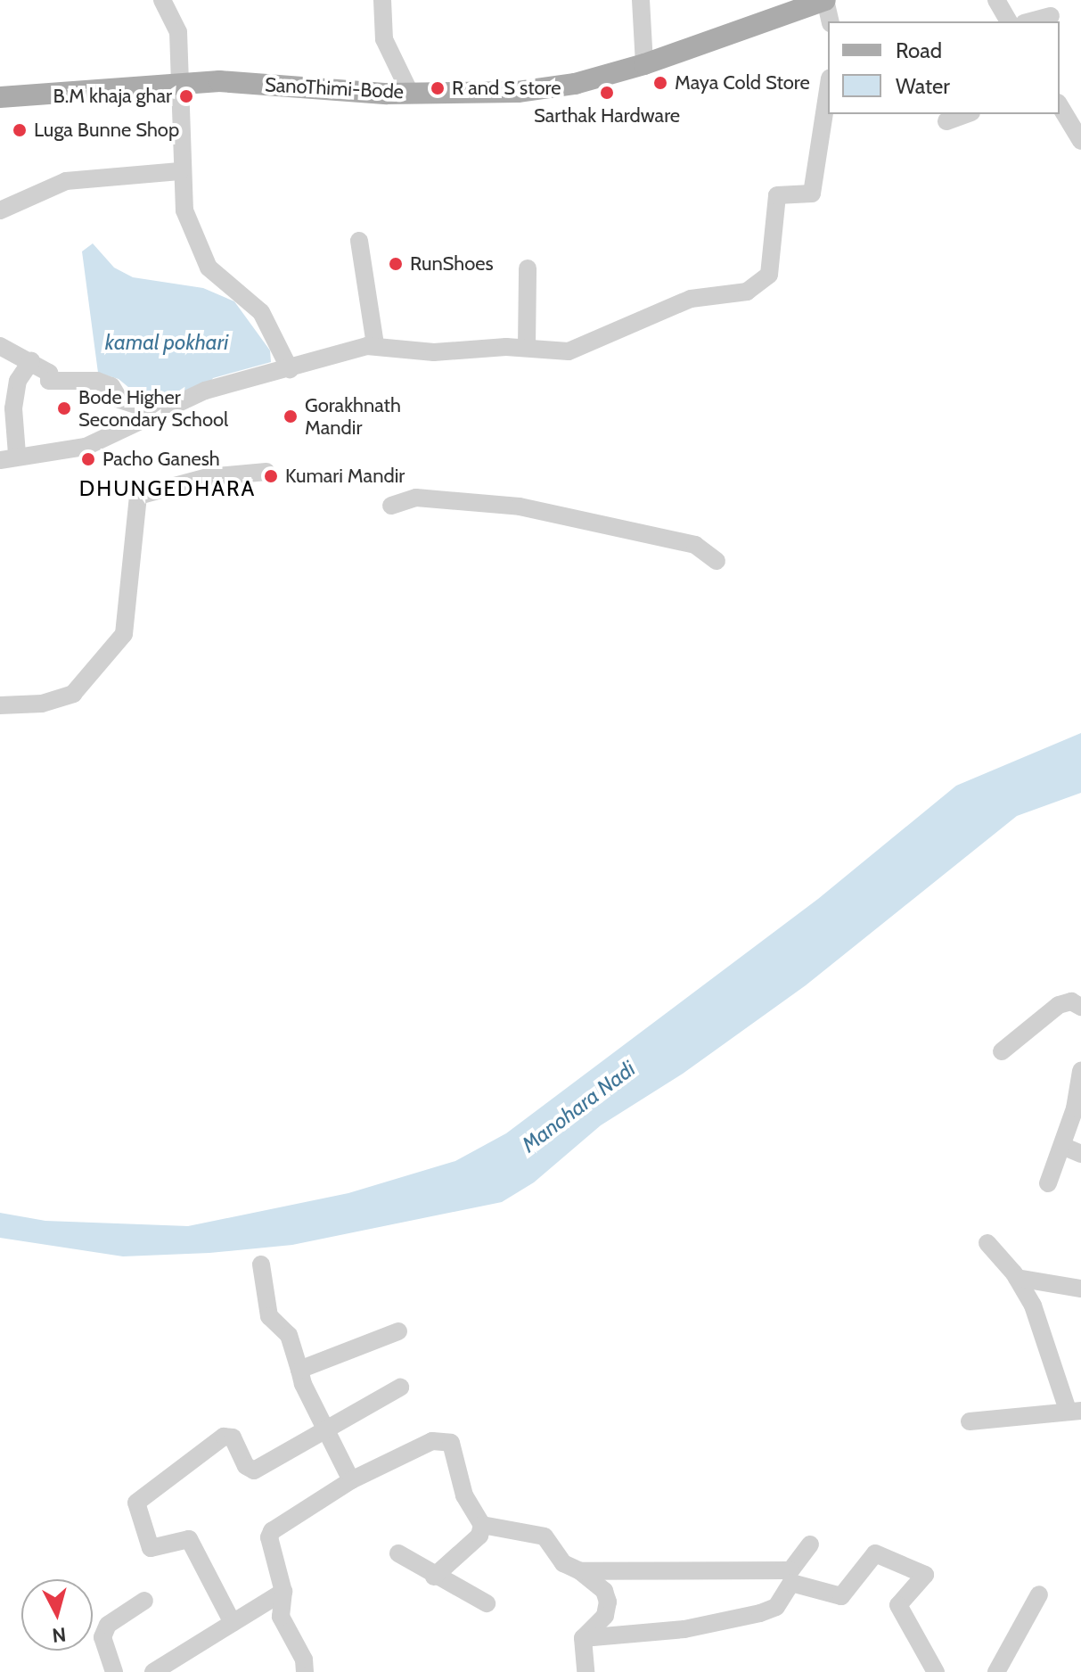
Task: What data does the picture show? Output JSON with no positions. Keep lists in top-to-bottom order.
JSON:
{
  "streets": {
    "main road": ["SanoThimi-Bode"]
  },
  "districts": ["DHUNGEDHARA"],
  "water": ["kamal pokhari", "Manohara Nadi"],
  "places": [
    "Maya Cold Store",
    "R and S store",
    "Sarthak Hardware",
    "B.M khaja ghar",
    "Luga Bunne Shop",
    "RunShoes",
    "Bode Higher Secondary School",
    "Gorakhnath Mandir",
    "Pacho Ganesh",
    "Kumari Mandir"
  ],
  "legend": ["Road", "Water"],
  "north": "bottom"
}
